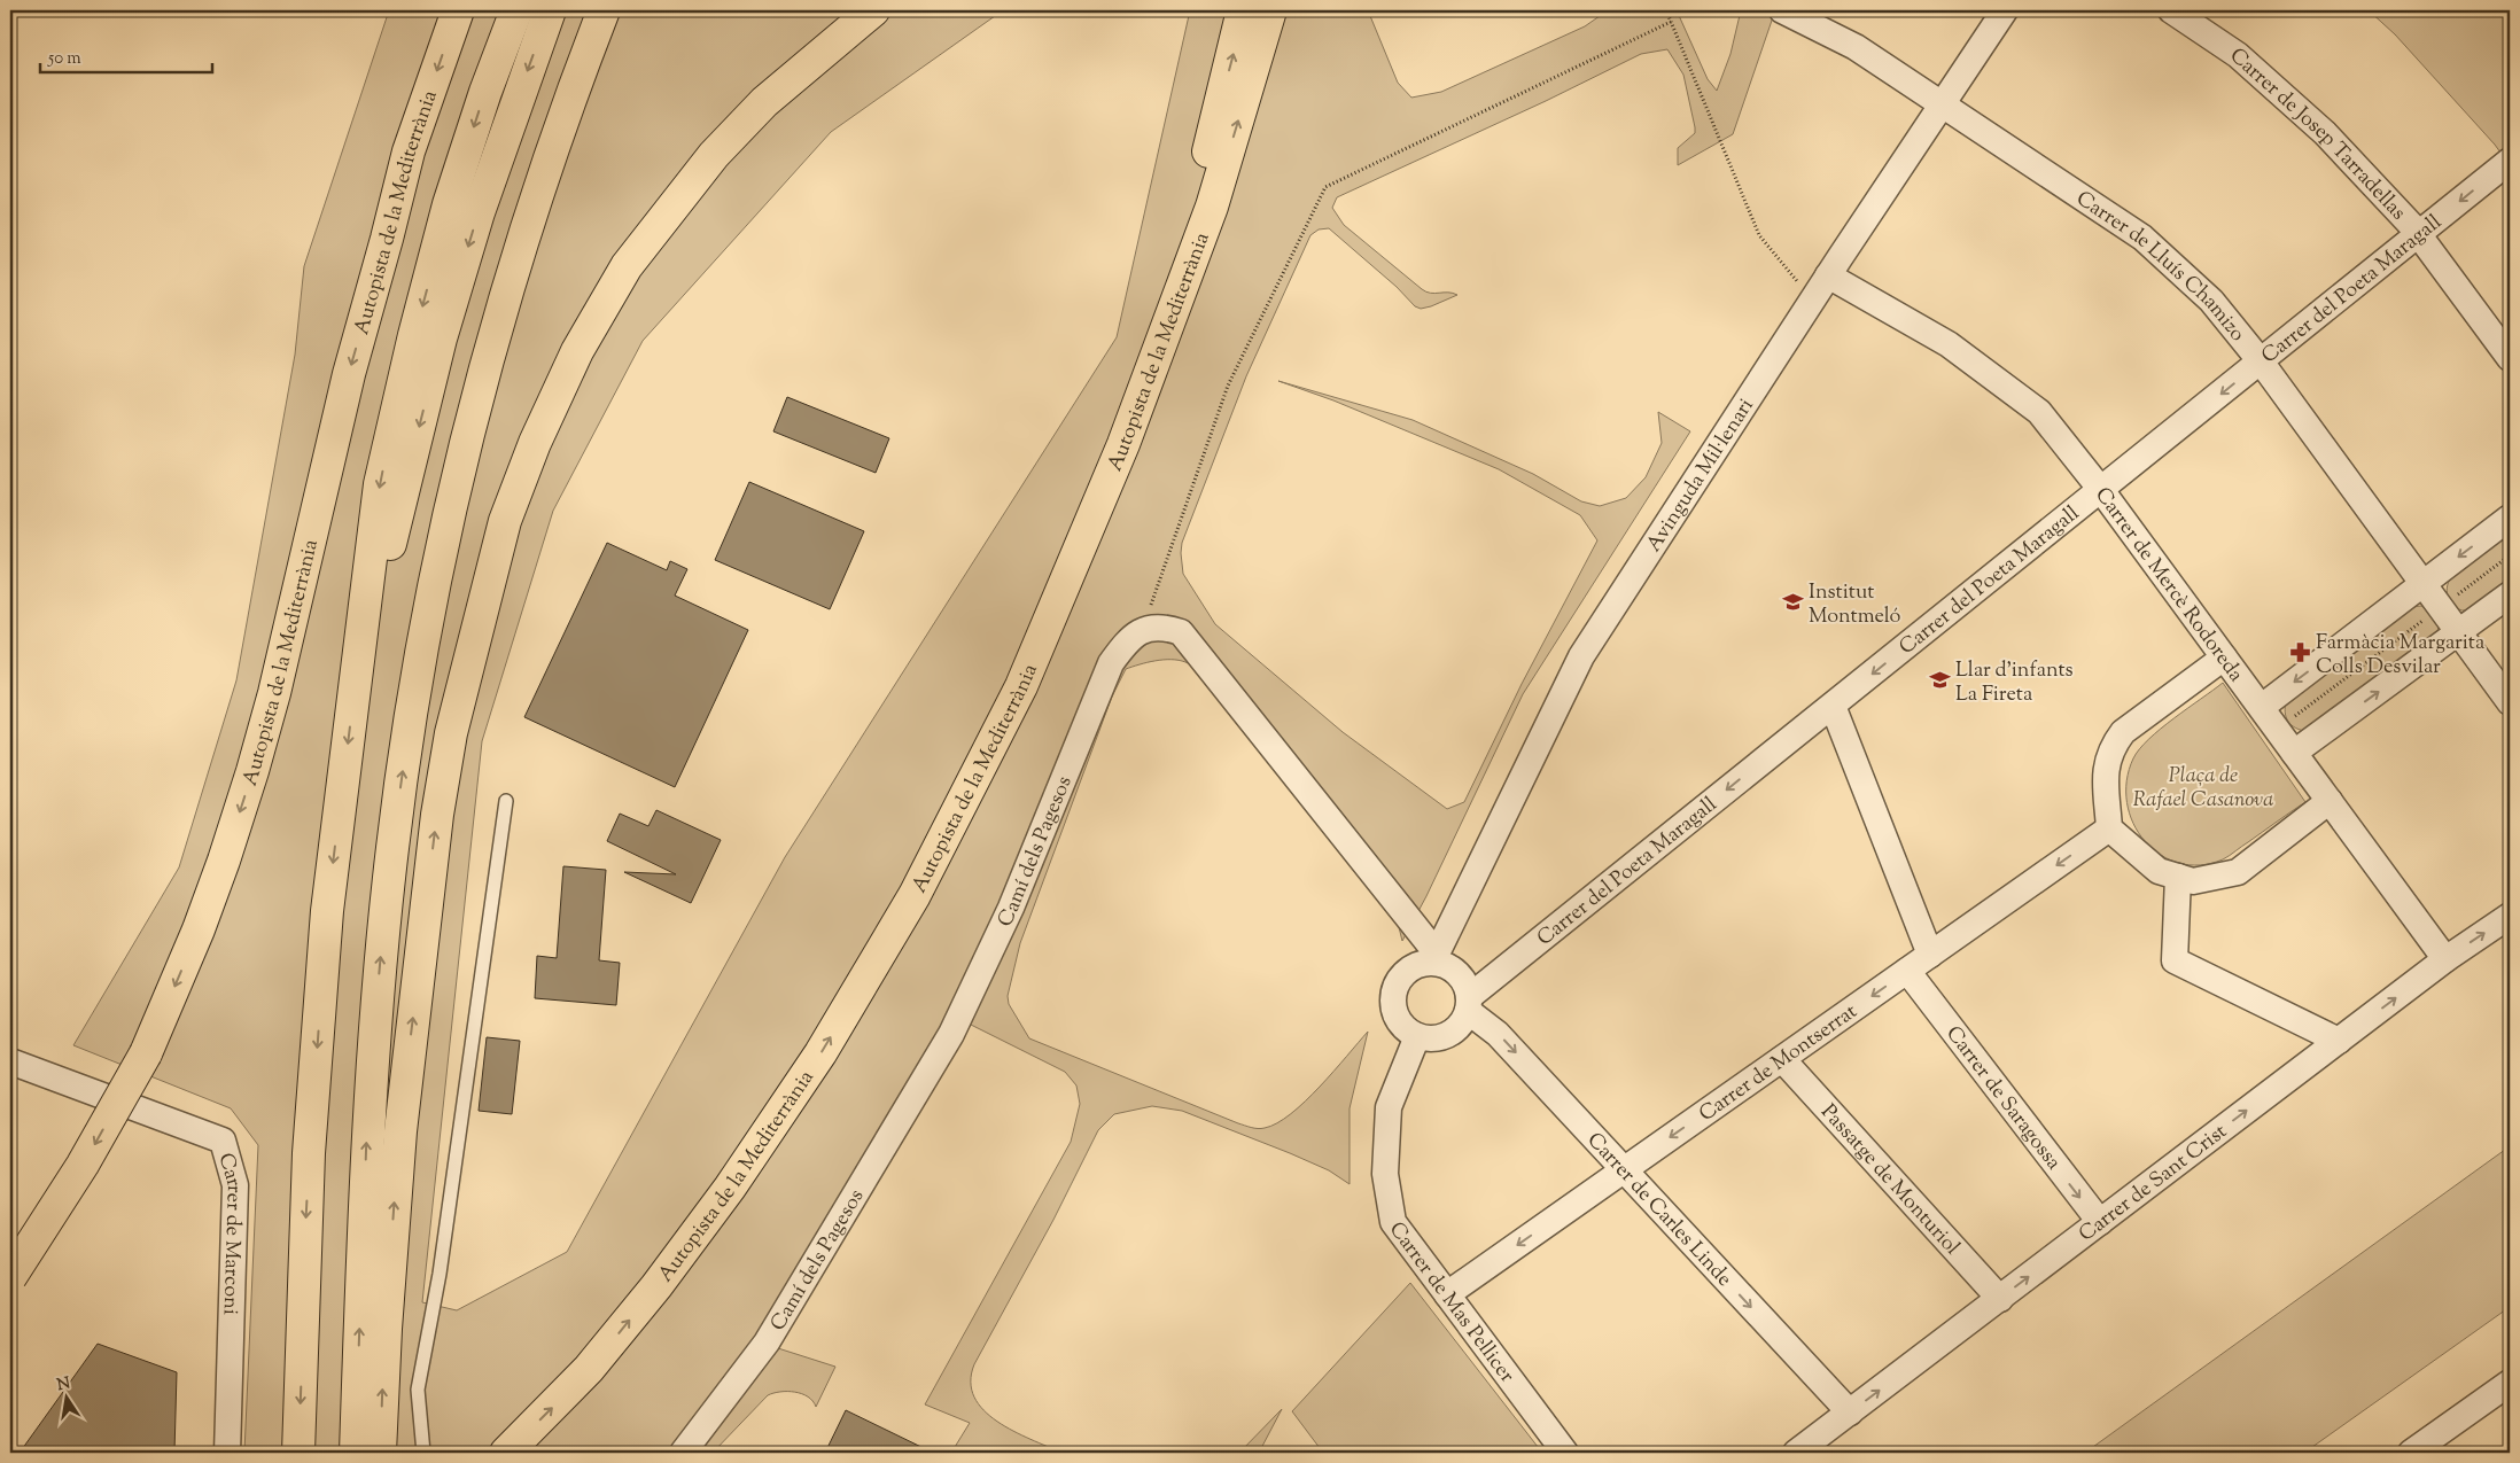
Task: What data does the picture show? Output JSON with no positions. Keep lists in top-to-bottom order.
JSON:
{
  "streets": {
    "highway": ["Autopista de la Mediterrània"],
    "street": [
      "Carrer de Josep Tarradellas",
      "Carrer de Lluís Chamizo",
      "Carrer del Poeta Maragall",
      "Avinguda Mil·lenari",
      "Carrer de Mercè Rodoreda",
      "Camí dels Pagesos",
      "Carrer de Montserrat",
      "Carrer de Saragossa",
      "Passatge de Monturiol",
      "Carrer de Sant Crist",
      "Carrer de Carles Linde",
      "Carrer de Marconi",
      "Carrer de Mas Pellicer"
    ]
  },
  "crossings": [
    ["Carrer de Josep Tarradellas", "Carrer del Poeta Maragall"],
    ["Carrer de Lluís Chamizo", "Carrer del Poeta Maragall"],
    ["Carrer de Lluís Chamizo", "Avinguda Mil·lenari"],
    ["Carrer del Poeta Maragall", "Avinguda Mil·lenari"],
    ["Carrer del Poeta Maragall", "Carrer de Mercè Rodoreda"],
    ["Carrer del Poeta Maragall", "Carrer de Carles Linde"],
    ["Carrer del Poeta Maragall", "Carrer de Mas Pellicer"],
    ["Avinguda Mil·lenari", "Carrer de Mercè Rodoreda"],
    ["Avinguda Mil·lenari", "Carrer de Carles Linde"],
    ["Avinguda Mil·lenari", "Carrer de Mas Pellicer"],
    ["Carrer de Mercè Rodoreda", "Carrer de Sant Crist"],
    ["Carrer de Montserrat", "Carrer de Saragossa"],
    ["Carrer de Montserrat", "Passatge de Monturiol"],
    ["Carrer de Montserrat", "Carrer de Carles Linde"],
    ["Carrer de Montserrat", "Carrer de Mas Pellicer"],
    ["Carrer de Saragossa", "Carrer de Sant Crist"],
    ["Passatge de Monturiol", "Carrer de Sant Crist"],
    ["Carrer de Sant Crist", "Carrer de Carles Linde"],
    ["Carrer de Carles Linde", "Carrer de Mas Pellicer"]
  ],
  "one_way": [
    "Carrer del Poeta Maragall",
    "Carrer de Montserrat",
    "Carrer de Saragossa",
    "Carrer de Sant Crist",
    "Carrer de Carles Linde"
  ],
  "parks": ["Plaça de Rafael Casanova"],
  "places": {
    "school or university": ["Institut Montmeló", "Llar d'infants La Fireta"],
    "pharmacy": ["Farmàcia Margarita Colls Desvilar"]
  },
  "scale_bar": "50 m",
  "north": "top"
}
